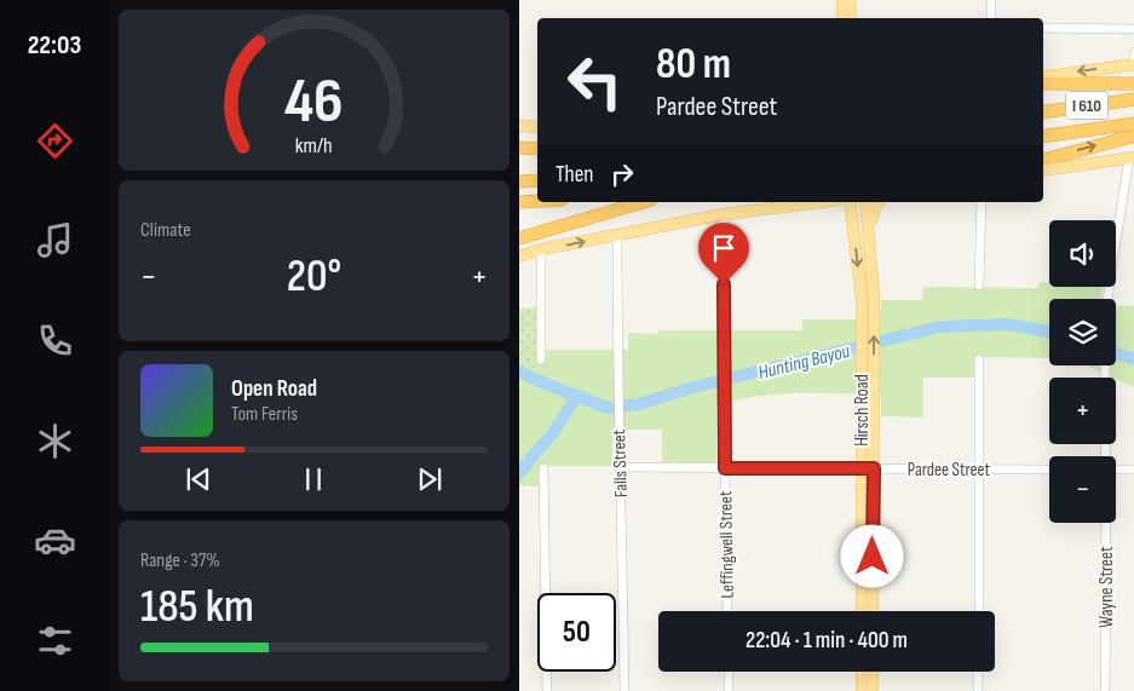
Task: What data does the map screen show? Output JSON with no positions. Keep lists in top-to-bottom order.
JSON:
{
  "streets": {
    "highway": ["I 610"],
    "main road": ["Hirsch Road"],
    "street": [
      "Falls Street",
      "Pardee Street",
      "Leffingwell Street",
      "Wayne Street"
    ]
  },
  "crossings": [
    ["Hirsch Road", "Pardee Street"],
    ["Falls Street", "Pardee Street"],
    ["Pardee Street", "Leffingwell Street"]
  ],
  "water": ["Hunting Bayou"],
  "page": {
    "tabs": "22:03",
    "turn": ["80 m", "Pardee Street"],
    "then": "Then",
    "tile": [
      "Climate",
      ["Range · 37%", "185 km"]
    ],
    "map_buttons": ["+", "−"],
    "heat": ["−", "20°", "+"],
    "song": ["Open Road", "Tom Ferris"],
    "limit": "50",
    "trip": "22:04 · 1 min · 400 m",
    "gauge": ["46", "km/h"]
  }
}
